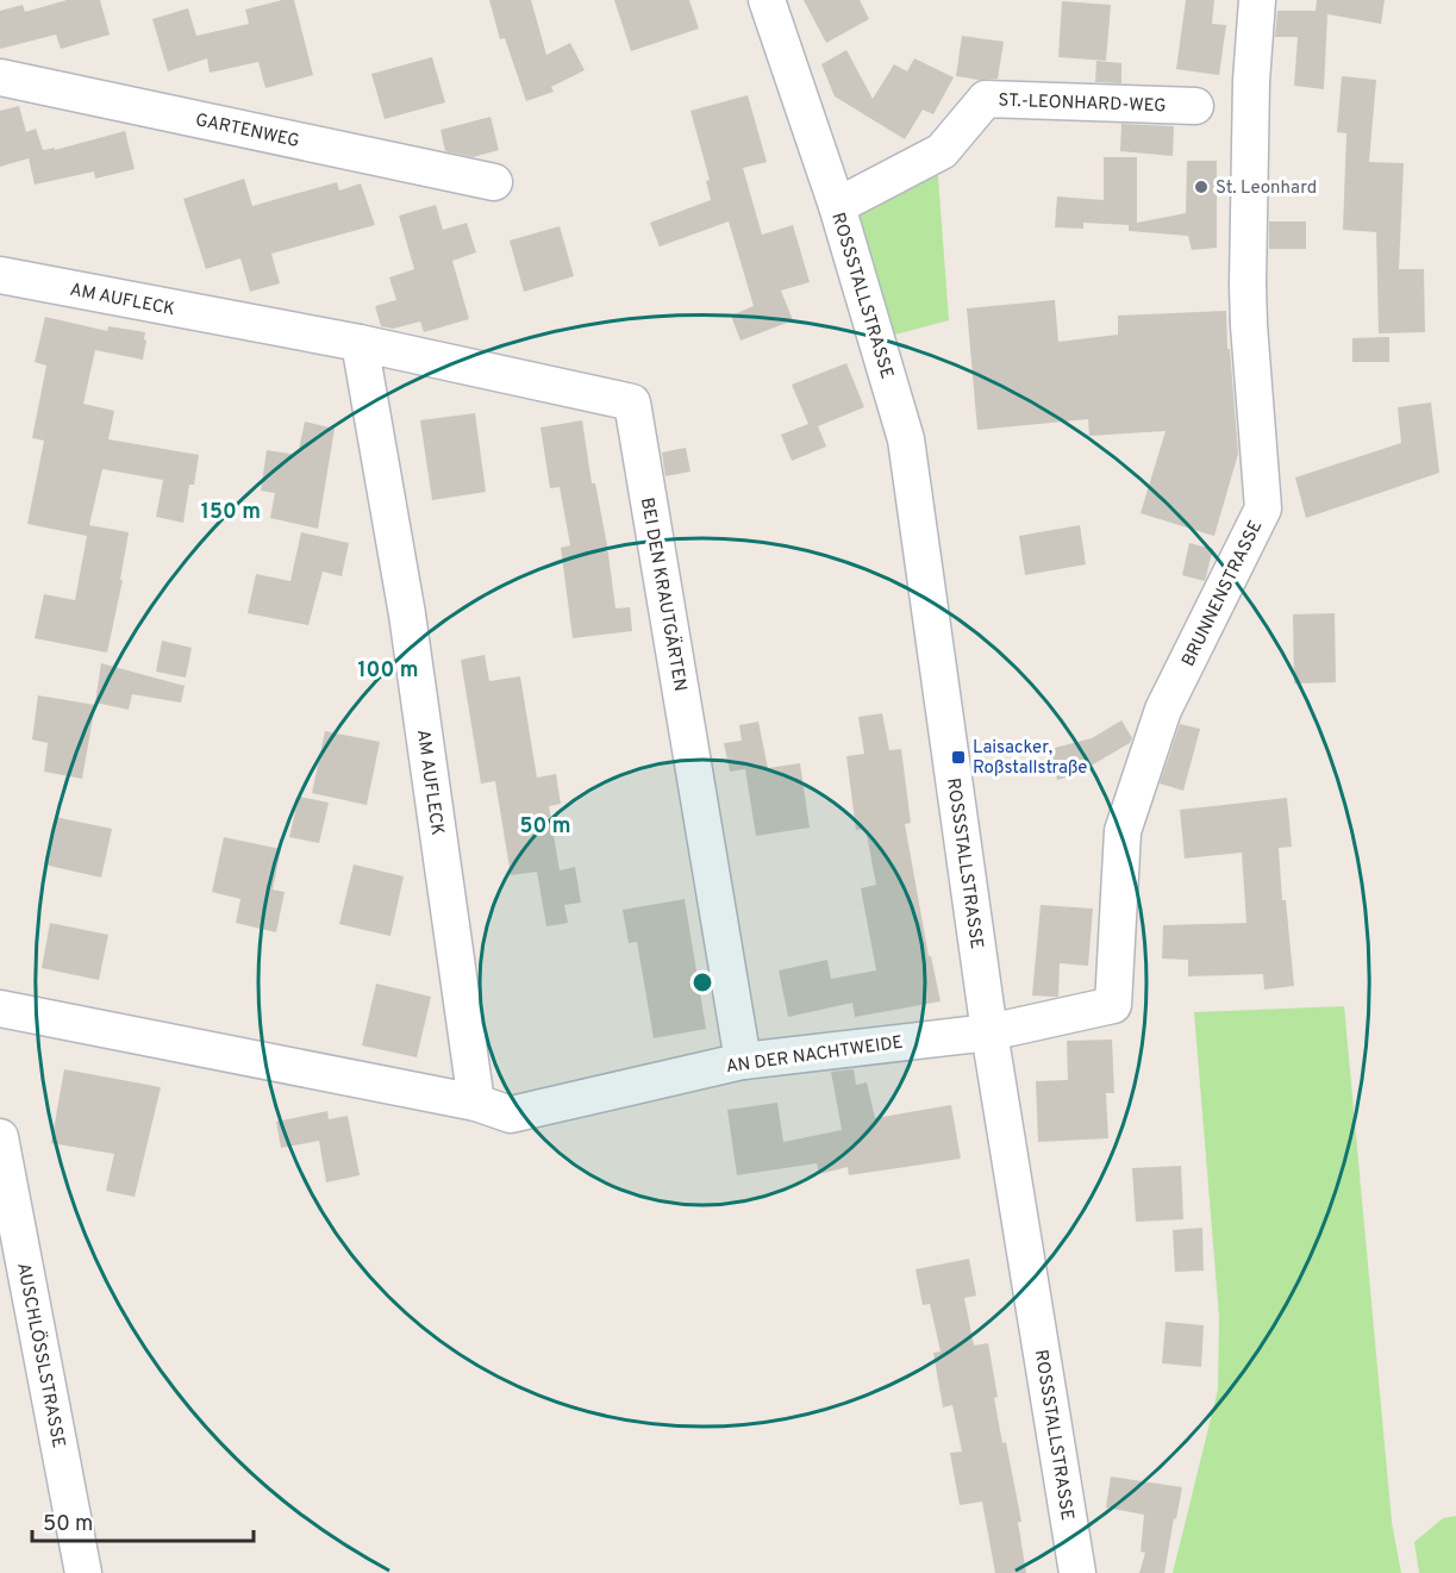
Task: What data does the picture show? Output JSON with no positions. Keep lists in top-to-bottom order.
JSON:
{
  "streets": {
    "street": [
      "ST.-LEONHARD-WEG",
      "GARTENWEG",
      "ROSSSTALLSTRASSE",
      "AM AUFLECK",
      "BRUNNENSTRASSE",
      "BEI DEN KRAUTGÄRTEN",
      "AN DER NACHTWEIDE",
      "AUSCHLÖSSLSTRASSE"
    ]
  },
  "crossings": [
    ["ST.-LEONHARD-WEG", "ROSSSTALLSTRASSE"],
    ["ROSSSTALLSTRASSE", "AN DER NACHTWEIDE"],
    ["AM AUFLECK", "BEI DEN KRAUTGÄRTEN"],
    ["AM AUFLECK", "AN DER NACHTWEIDE"],
    ["BRUNNENSTRASSE", "AN DER NACHTWEIDE"],
    ["BEI DEN KRAUTGÄRTEN", "AN DER NACHTWEIDE"]
  ],
  "places": {
    "other": ["St. Leonhard"],
    "transit": ["Laisacker, Roßstallstraße"]
  },
  "scale_bar": "50 m",
  "rings": ["150 m", "100 m", "50 m"]
}
